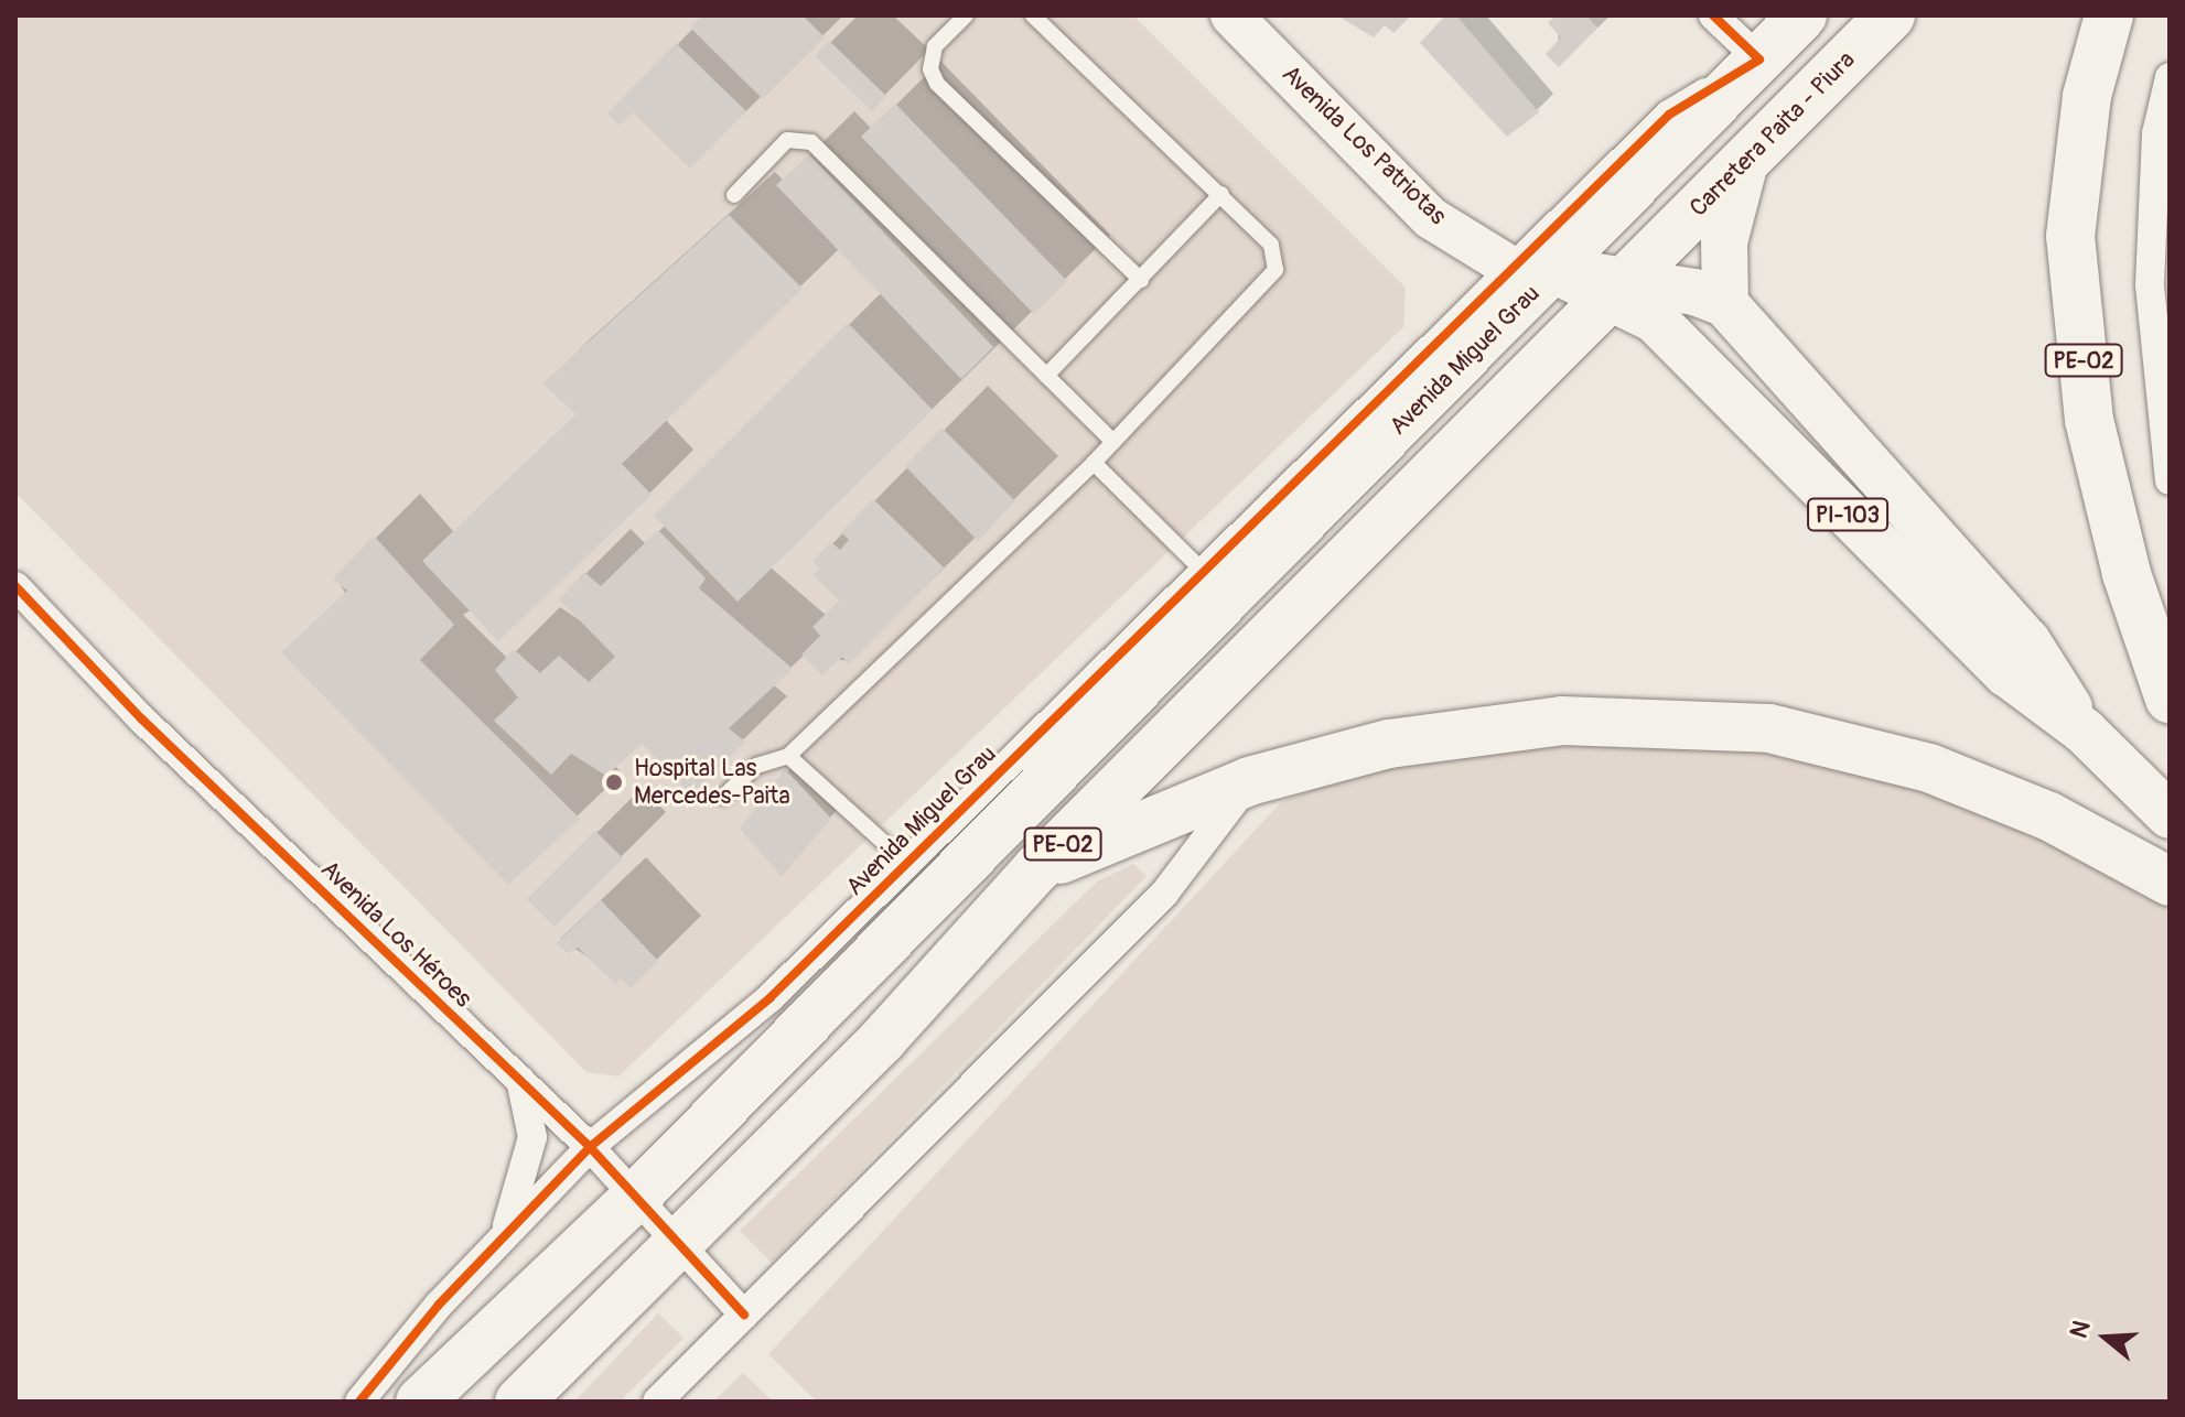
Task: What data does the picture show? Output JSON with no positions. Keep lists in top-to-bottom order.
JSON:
{
  "streets": {
    "highway": ["Carretera Paita - Piura", "Avenida Miguel Grau", "PE-02"],
    "main road": ["PI-103"],
    "street": ["Avenida Los Patriotas", "Avenida Los Héroes"]
  },
  "crossings": [
    ["Carretera Paita - Piura", "PE-02"],
    ["Carretera Paita - Piura", "PI-103"],
    ["Avenida Los Patriotas", "Avenida Miguel Grau"],
    ["Avenida Los Patriotas", "PI-103"],
    ["Avenida Miguel Grau", "PE-02"],
    ["Avenida Miguel Grau", "PI-103"],
    ["Avenida Miguel Grau", "Avenida Los Héroes"],
    ["PE-02", "PI-103"],
    ["PE-02", "Avenida Los Héroes"]
  ],
  "places": ["Hospital Las Mercedes-Paita"],
  "north": "left"
}
